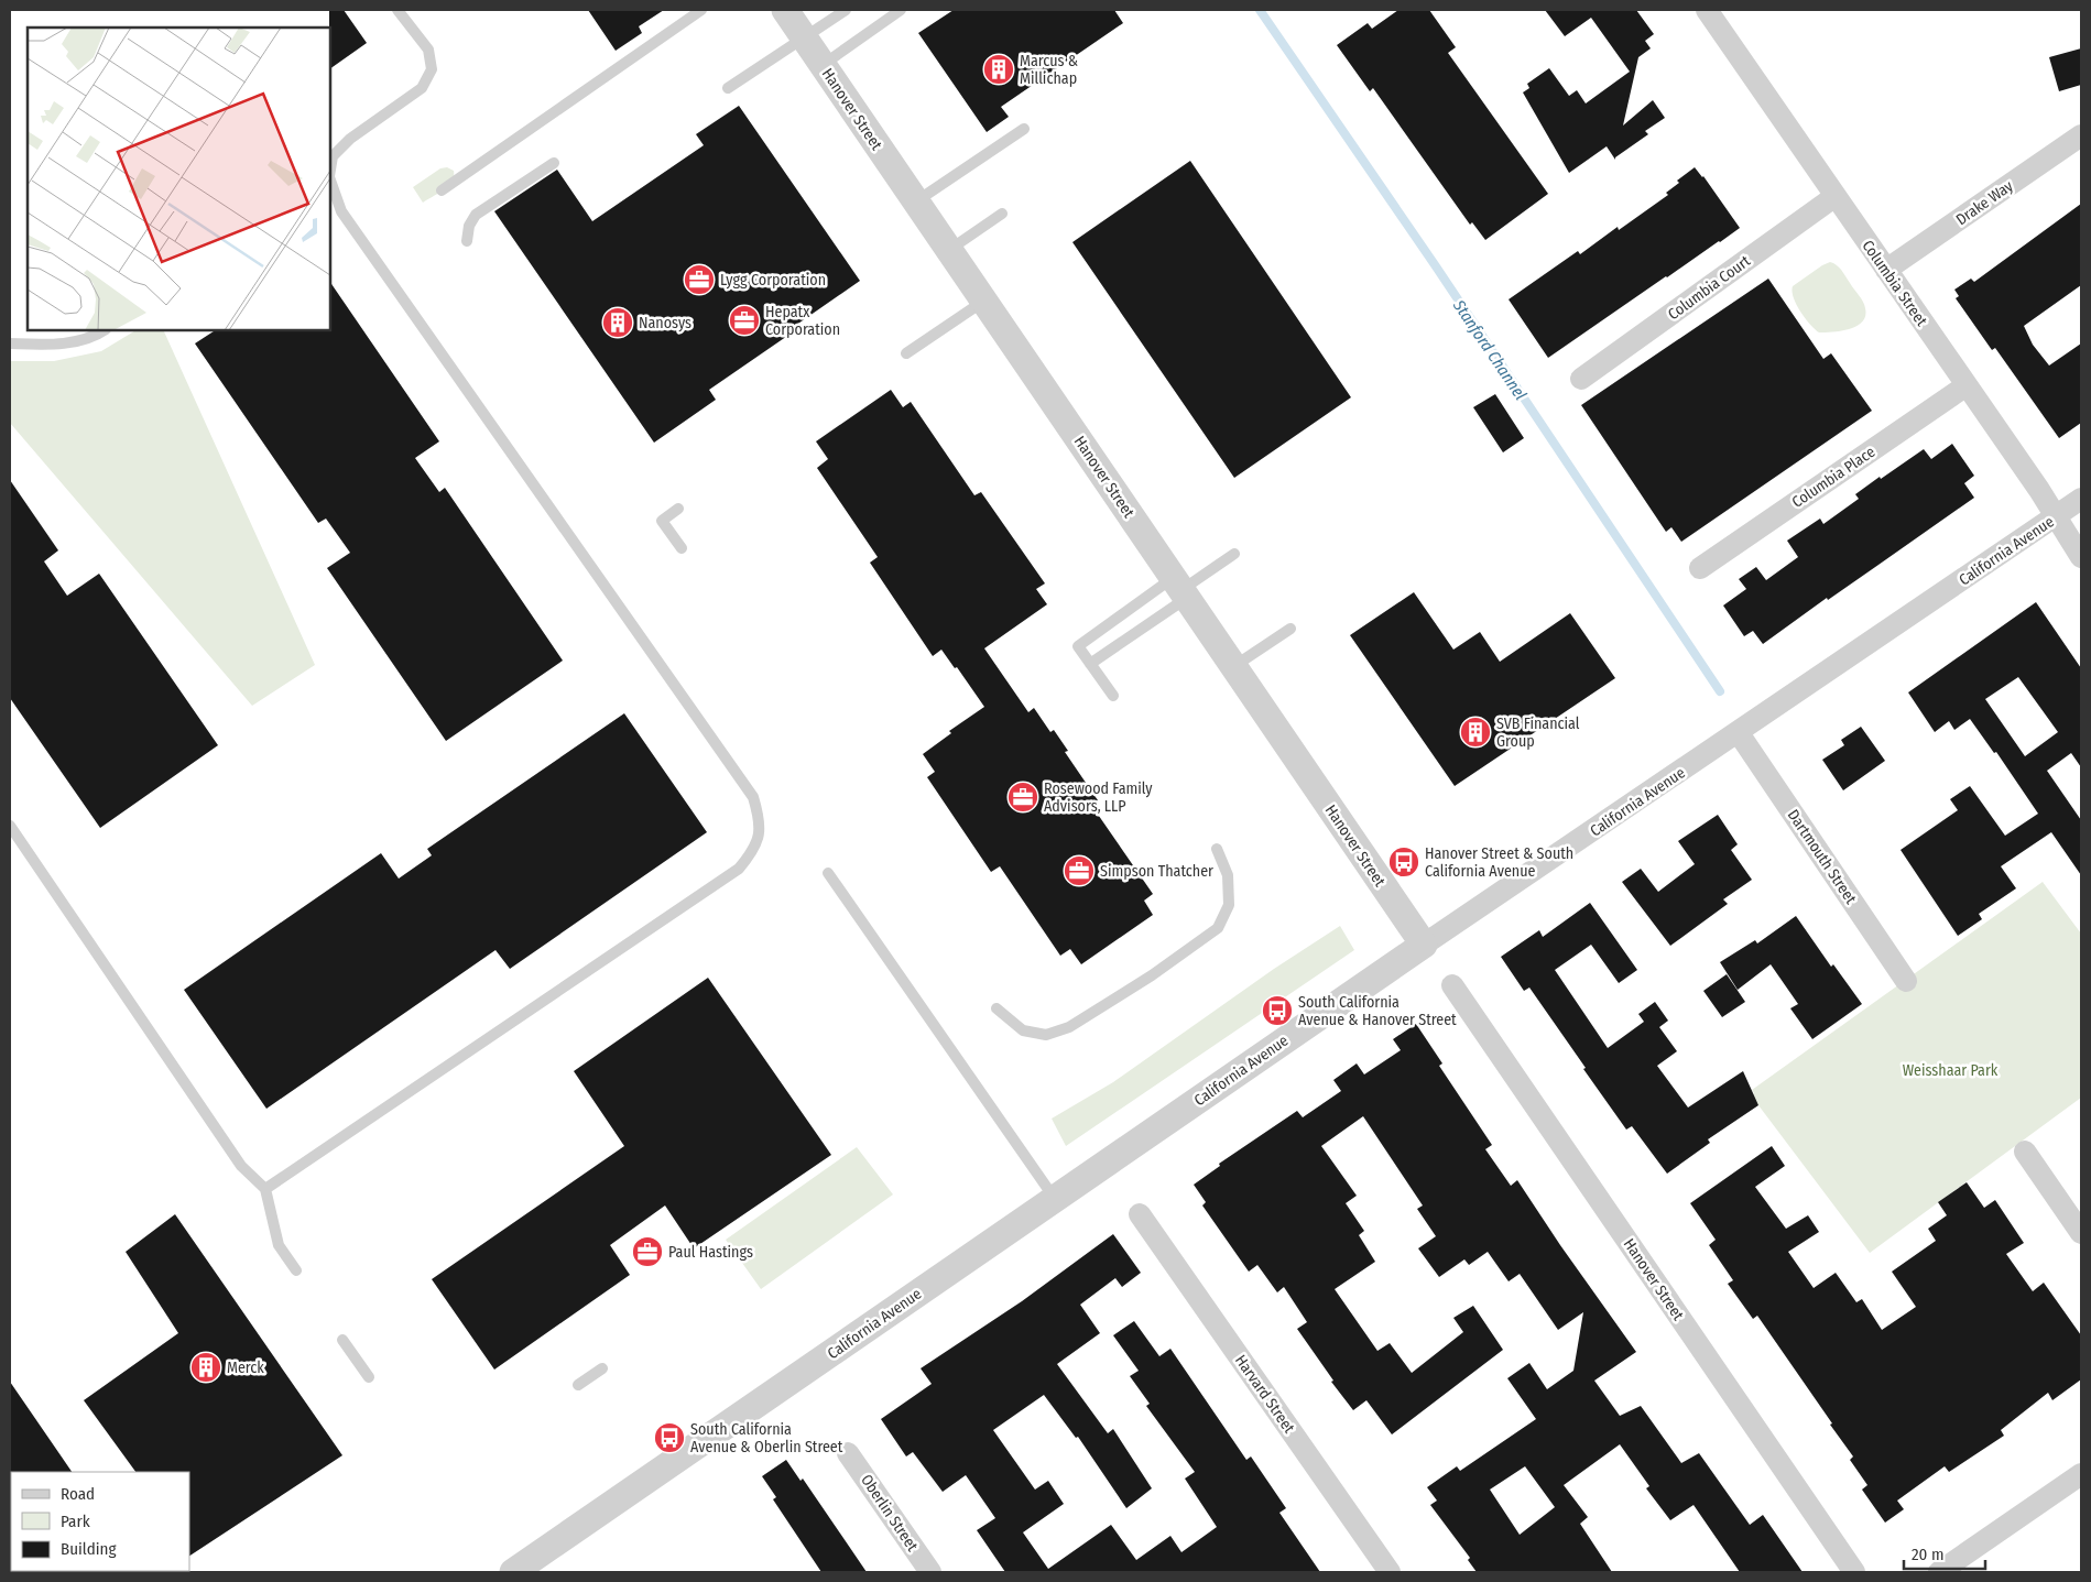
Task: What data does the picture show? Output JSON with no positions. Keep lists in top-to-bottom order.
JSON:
{
  "streets": {
    "street": [
      "Hanover Street",
      "Drake Way",
      "Columbia Street",
      "Columbia Court",
      "Columbia Place",
      "California Avenue",
      "Dartmouth Street",
      "Harvard Street",
      "Oberlin Street"
    ]
  },
  "crossings": [
    ["Hanover Street", "California Avenue"],
    ["Drake Way", "Columbia Street"],
    ["Columbia Street", "Columbia Court"],
    ["Columbia Street", "Columbia Place"],
    ["Columbia Street", "California Avenue"],
    ["California Avenue", "Dartmouth Street"]
  ],
  "water": ["Stanford Channel"],
  "parks": ["Weisshaar Park"],
  "places": {
    "building": [
      "Marcus & Millichap",
      "Nanosys",
      "SVB Financial Group",
      "Merck"
    ],
    "office": [
      "Lygg Corporation",
      "Hepatx Corporation",
      "Rosewood Family Advisors, LLP",
      "Simpson Thatcher",
      "Paul Hastings"
    ],
    "bus stop": ["Hanover Street & South California Avenue", "South California Avenue & Hanover Street", "South California Avenue & Oberlin Street"]
  },
  "legend": ["Road", "Park", "Building"],
  "scale_bar": "20 m"
}
